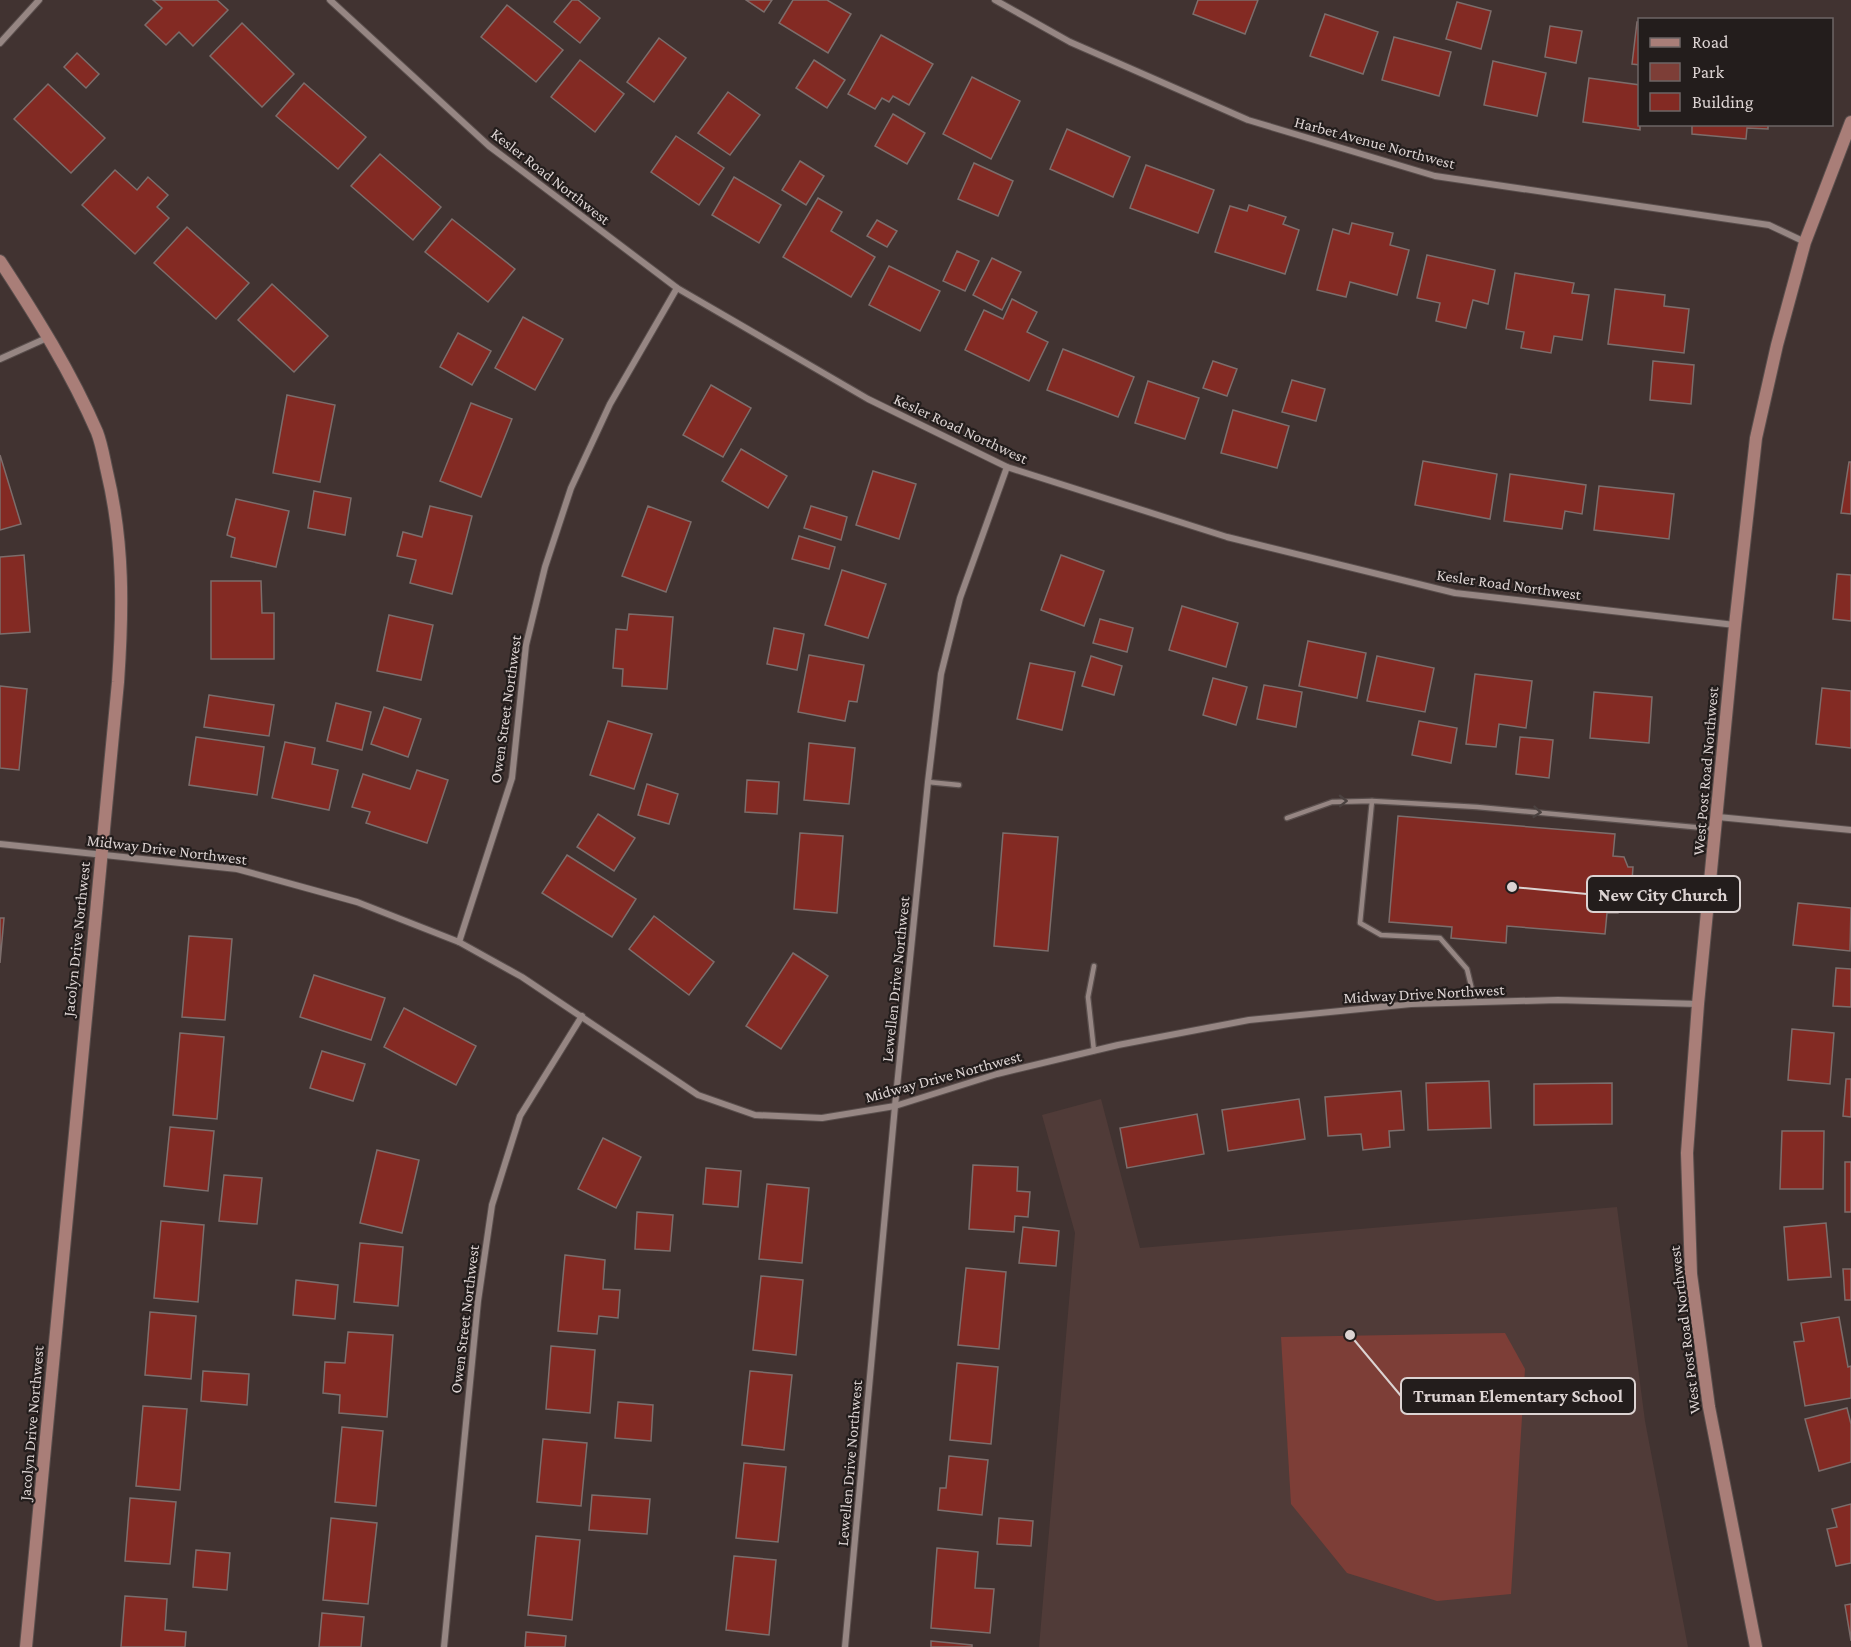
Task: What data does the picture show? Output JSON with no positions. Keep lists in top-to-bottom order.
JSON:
{
  "streets": {
    "street": [
      "Harbet Avenue Northwest",
      "Kesler Road Northwest",
      "Owen Street Northwest",
      "West Post Road Northwest",
      "Midway Drive Northwest",
      "Jacolyn Drive Northwest",
      "Lewellen Drive Northwest"
    ]
  },
  "crossings": [
    ["Harbet Avenue Northwest", "West Post Road Northwest"],
    ["Kesler Road Northwest", "Owen Street Northwest"],
    ["Kesler Road Northwest", "West Post Road Northwest"],
    ["Kesler Road Northwest", "Lewellen Drive Northwest"],
    ["Owen Street Northwest", "Midway Drive Northwest"],
    ["West Post Road Northwest", "Midway Drive Northwest"],
    ["Midway Drive Northwest", "Jacolyn Drive Northwest"],
    ["Midway Drive Northwest", "Lewellen Drive Northwest"]
  ],
  "places": ["New City Church", "Truman Elementary School"],
  "legend": ["Road", "Park", "Building"]
}
